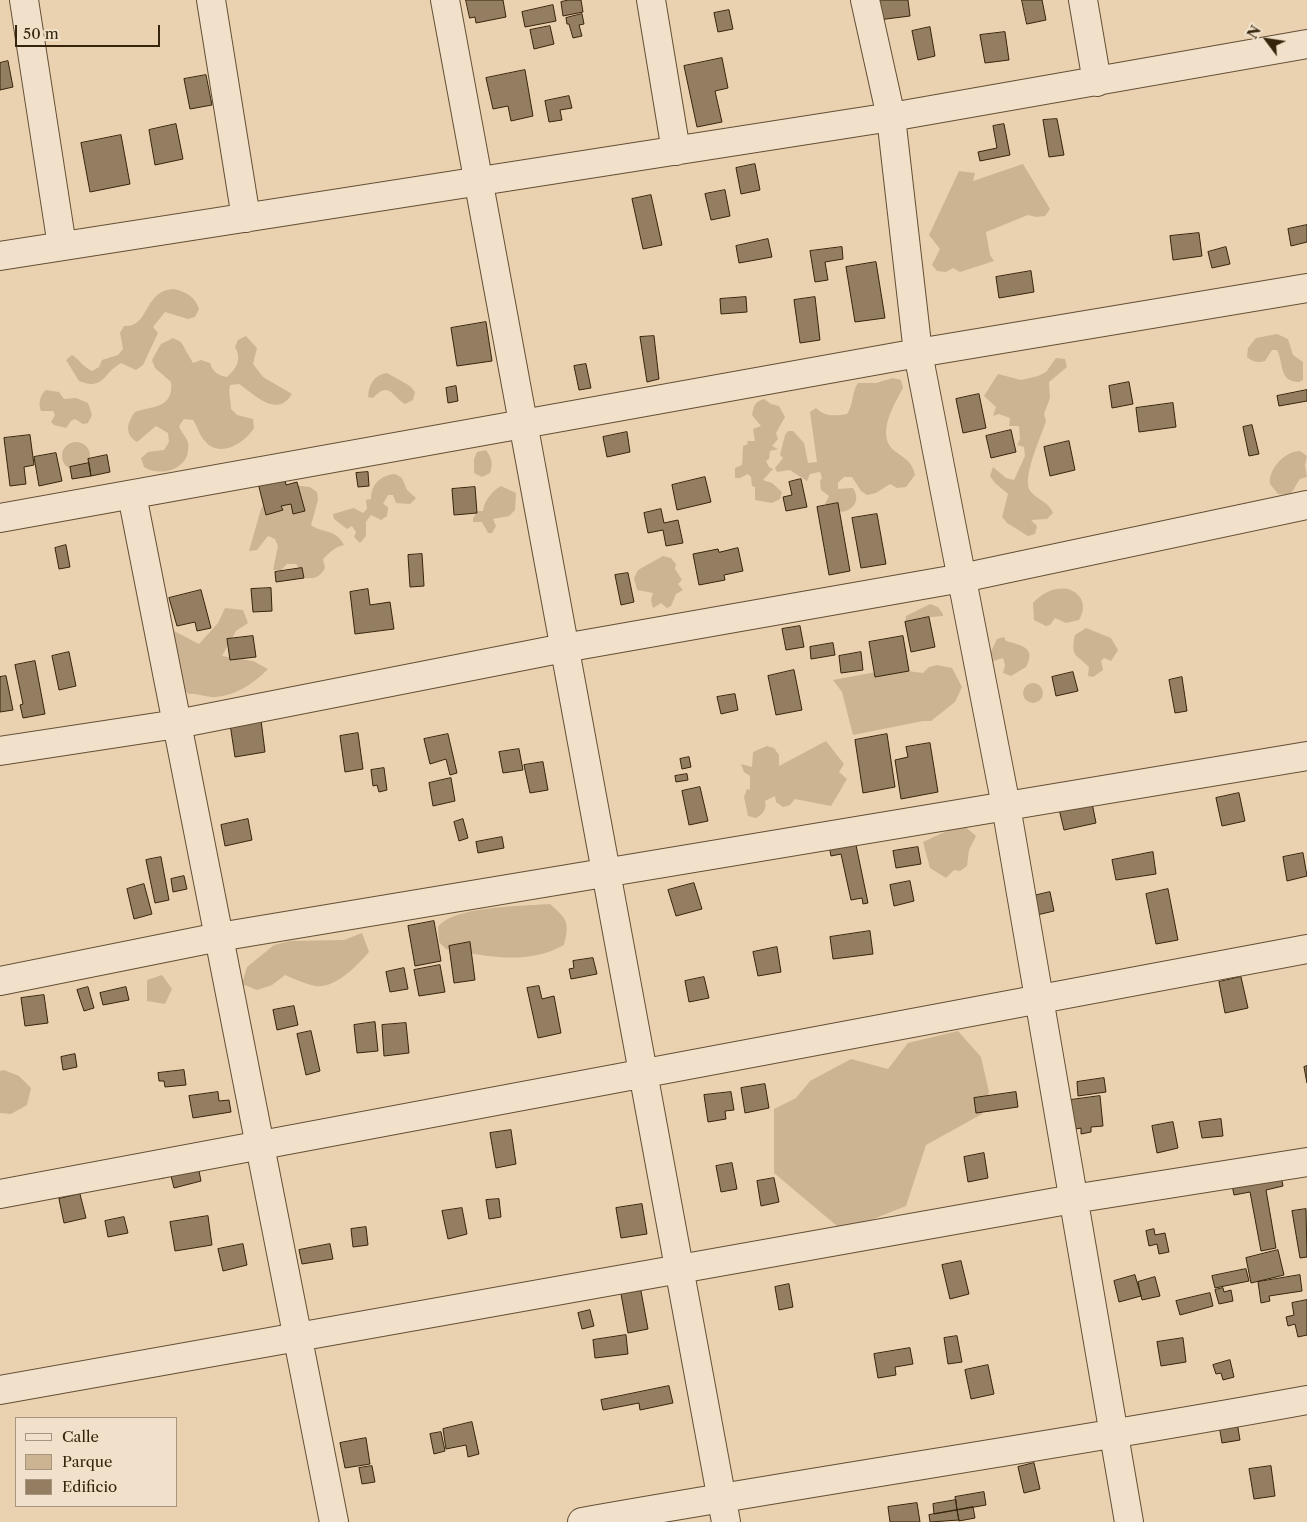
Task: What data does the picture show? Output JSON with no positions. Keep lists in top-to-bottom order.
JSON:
{
  "legend": ["Calle", "Parque", "Edificio"],
  "scale_bar": "50 m",
  "north": "top left"
}
